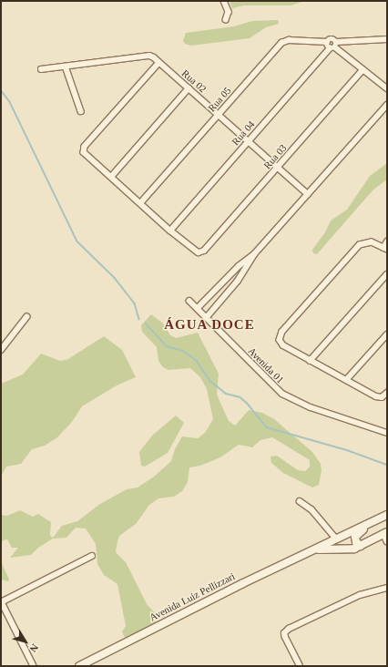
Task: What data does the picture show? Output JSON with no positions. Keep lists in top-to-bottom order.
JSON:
{
  "streets": {
    "main road": ["Avenida Luiz Pellizzari"],
    "street": [
      "Rua 02",
      "Rua 05",
      "Rua 04",
      "Rua 03",
      "Avenida 01"
    ]
  },
  "crossings": [
    ["Rua 02", "Rua 05"],
    ["Rua 02", "Rua 04"],
    ["Rua 02", "Rua 03"],
    ["Rua 05", "Rua 04"],
    ["Rua 04", "Rua 03"]
  ],
  "districts": ["ÁGUA DOCE"],
  "north": "bottom right"
}
